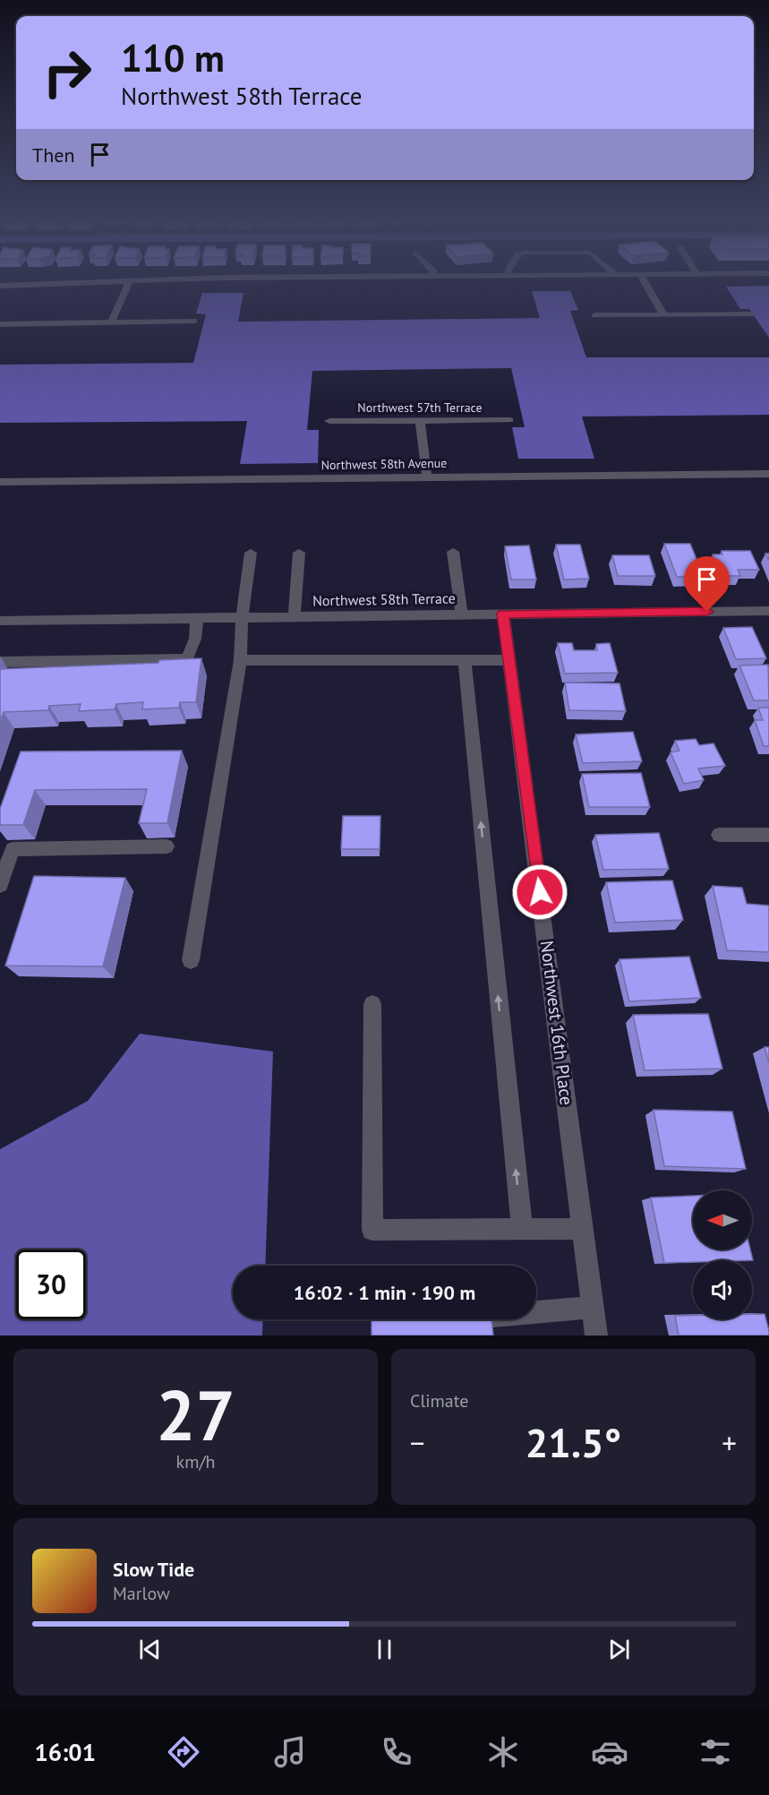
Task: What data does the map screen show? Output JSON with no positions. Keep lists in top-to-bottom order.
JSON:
{
  "streets": {
    "street": [
      "Northwest 57th Terrace",
      "Northwest 58th Avenue",
      "Northwest 58th Terrace",
      "Northwest 16th Place"
    ]
  },
  "crossings": [
    ["Northwest 58th Terrace", "Northwest 16th Place"]
  ],
  "north": "left",
  "page": {
    "turn": ["110 m", "Northwest 58th Terrace"],
    "then": "Then",
    "limit": "30",
    "trip": "16:02 · 1 min · 190 m",
    "tile": [
      ["27", "km/h"],
      "Climate"
    ],
    "heat": ["−", "21.5°", "+"],
    "song": ["Slow Tide", "Marlow"],
    "tabs": "16:01"
  }
}
